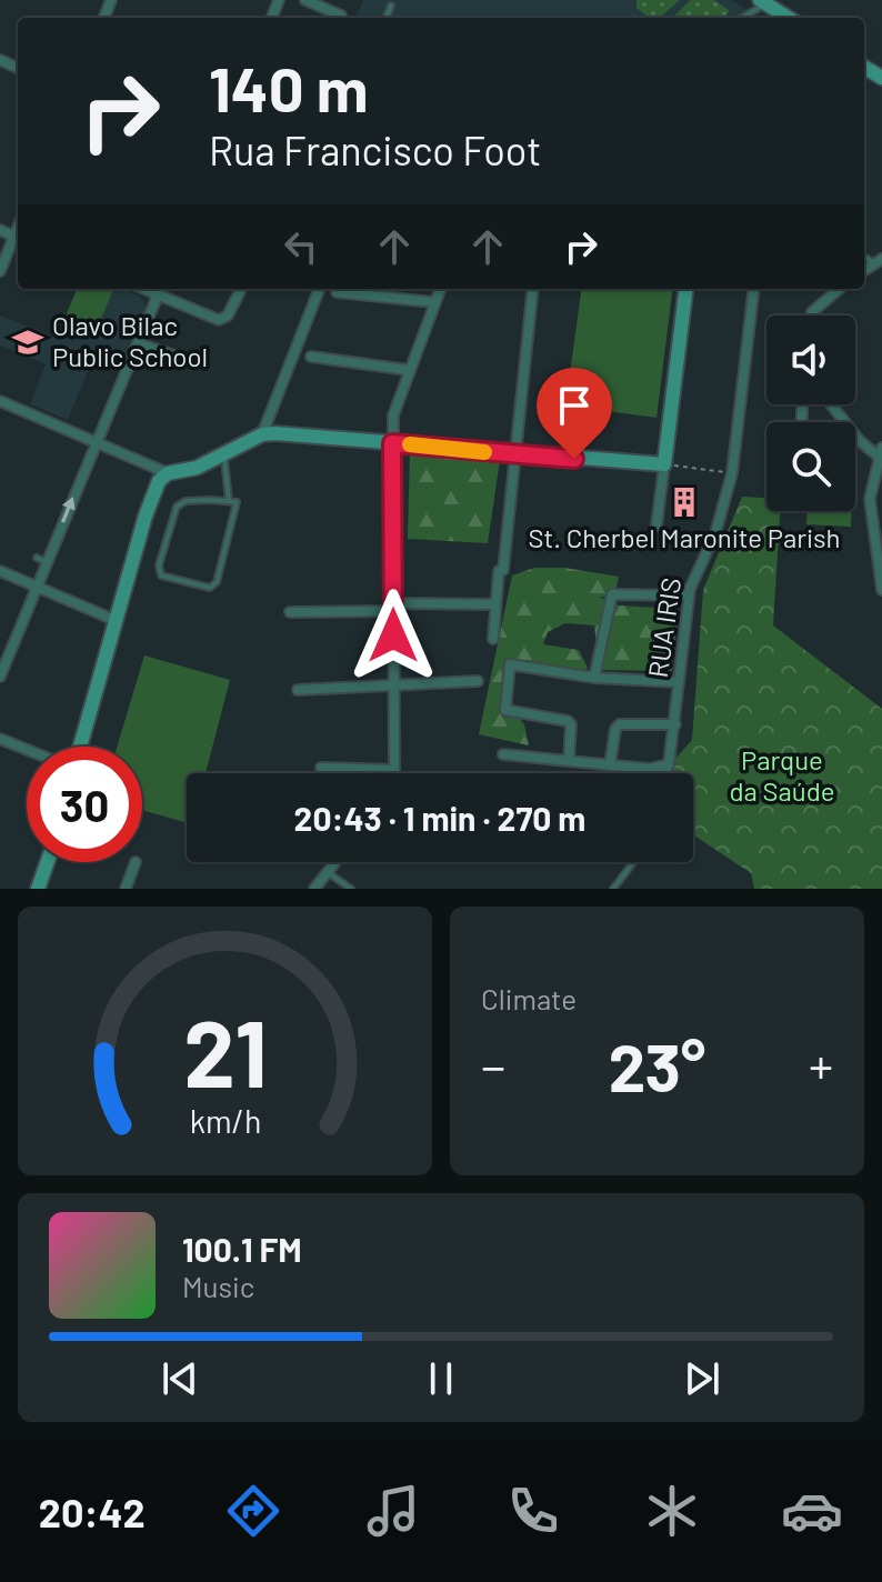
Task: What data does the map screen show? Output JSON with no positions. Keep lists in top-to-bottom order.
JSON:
{
  "streets": {
    "street": ["RUA IRIS"]
  },
  "parks": ["Parque da Saúde"],
  "places": {
    "school or university": ["Olavo Bilac Public School"],
    "building": ["St. Cherbel Maronite Parish"]
  },
  "page": {
    "turn": ["140 m", "Rua Francisco Foot"],
    "limit": "30",
    "trip": "20:43 · 1 min · 270 m",
    "tile": "Climate",
    "heat": ["−", "23°", "+"],
    "song": ["100.1 FM", "Music"],
    "tabs": "20:42",
    "gauge": ["21", "km/h"]
  }
}
